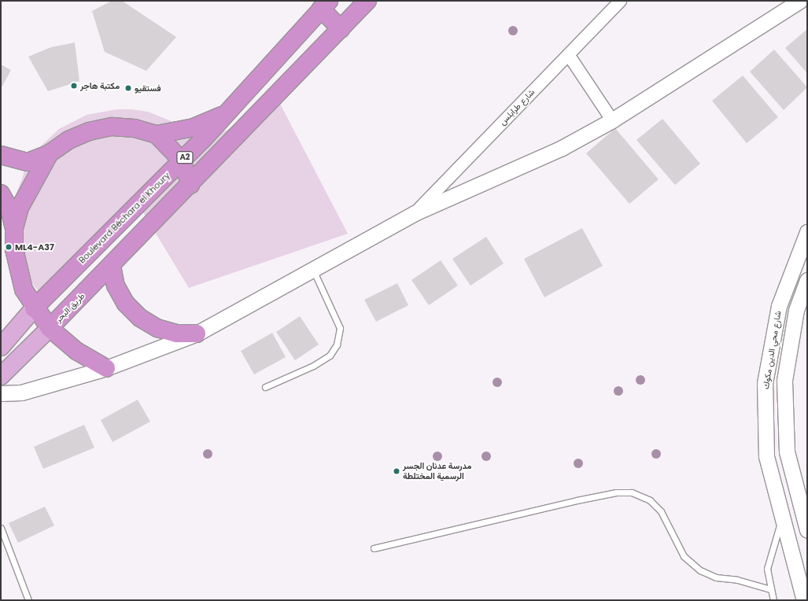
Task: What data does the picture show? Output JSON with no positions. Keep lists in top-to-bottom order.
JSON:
{
  "streets": {
    "highway": ["A2", "Boulevard Béchara el Khoury", "طريق البحر"],
    "street": ["شارع طرابلس", "شارع محي الدين مكوك"]
  },
  "crossings": [
    ["A2", "Boulevard Béchara el Khoury"],
    ["A2", "طريق البحر"]
  ],
  "places": [
    "مكتبة هاجر",
    "فستقيو",
    "ML4-A37",
    "مدرسة عدنان الجسر الرسمية المختلطة"
  ]
}
